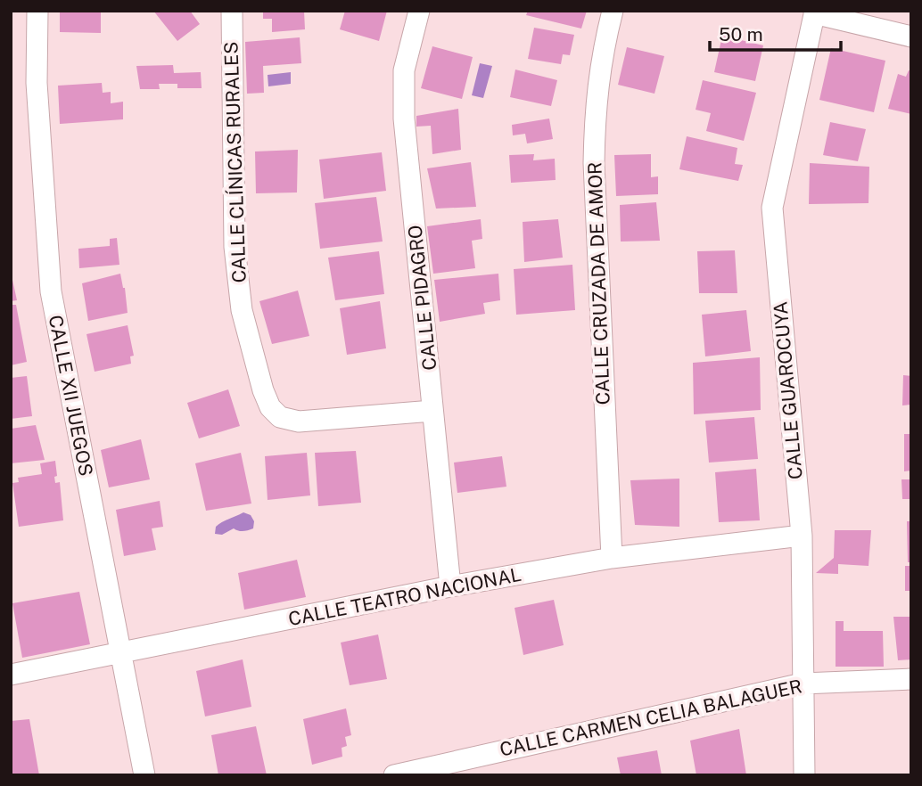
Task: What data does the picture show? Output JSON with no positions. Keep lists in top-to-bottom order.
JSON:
{
  "streets": {
    "street": [
      "CALLE CLÍNICAS RURALES",
      "CALLE CRUZADA DE AMOR",
      "CALLE PIDAGRO",
      "CALLE GUAROCUYA",
      "CALLE XII JUEGOS",
      "CALLE TEATRO NACIONAL",
      "CALLE CARMEN CELIA BALAGUER"
    ]
  },
  "crossings": [
    ["CALLE CLÍNICAS RURALES", "CALLE PIDAGRO"],
    ["CALLE CRUZADA DE AMOR", "CALLE TEATRO NACIONAL"],
    ["CALLE PIDAGRO", "CALLE TEATRO NACIONAL"],
    ["CALLE GUAROCUYA", "CALLE TEATRO NACIONAL"],
    ["CALLE GUAROCUYA", "CALLE CARMEN CELIA BALAGUER"],
    ["CALLE XII JUEGOS", "CALLE TEATRO NACIONAL"]
  ],
  "scale_bar": "50 m"
}
